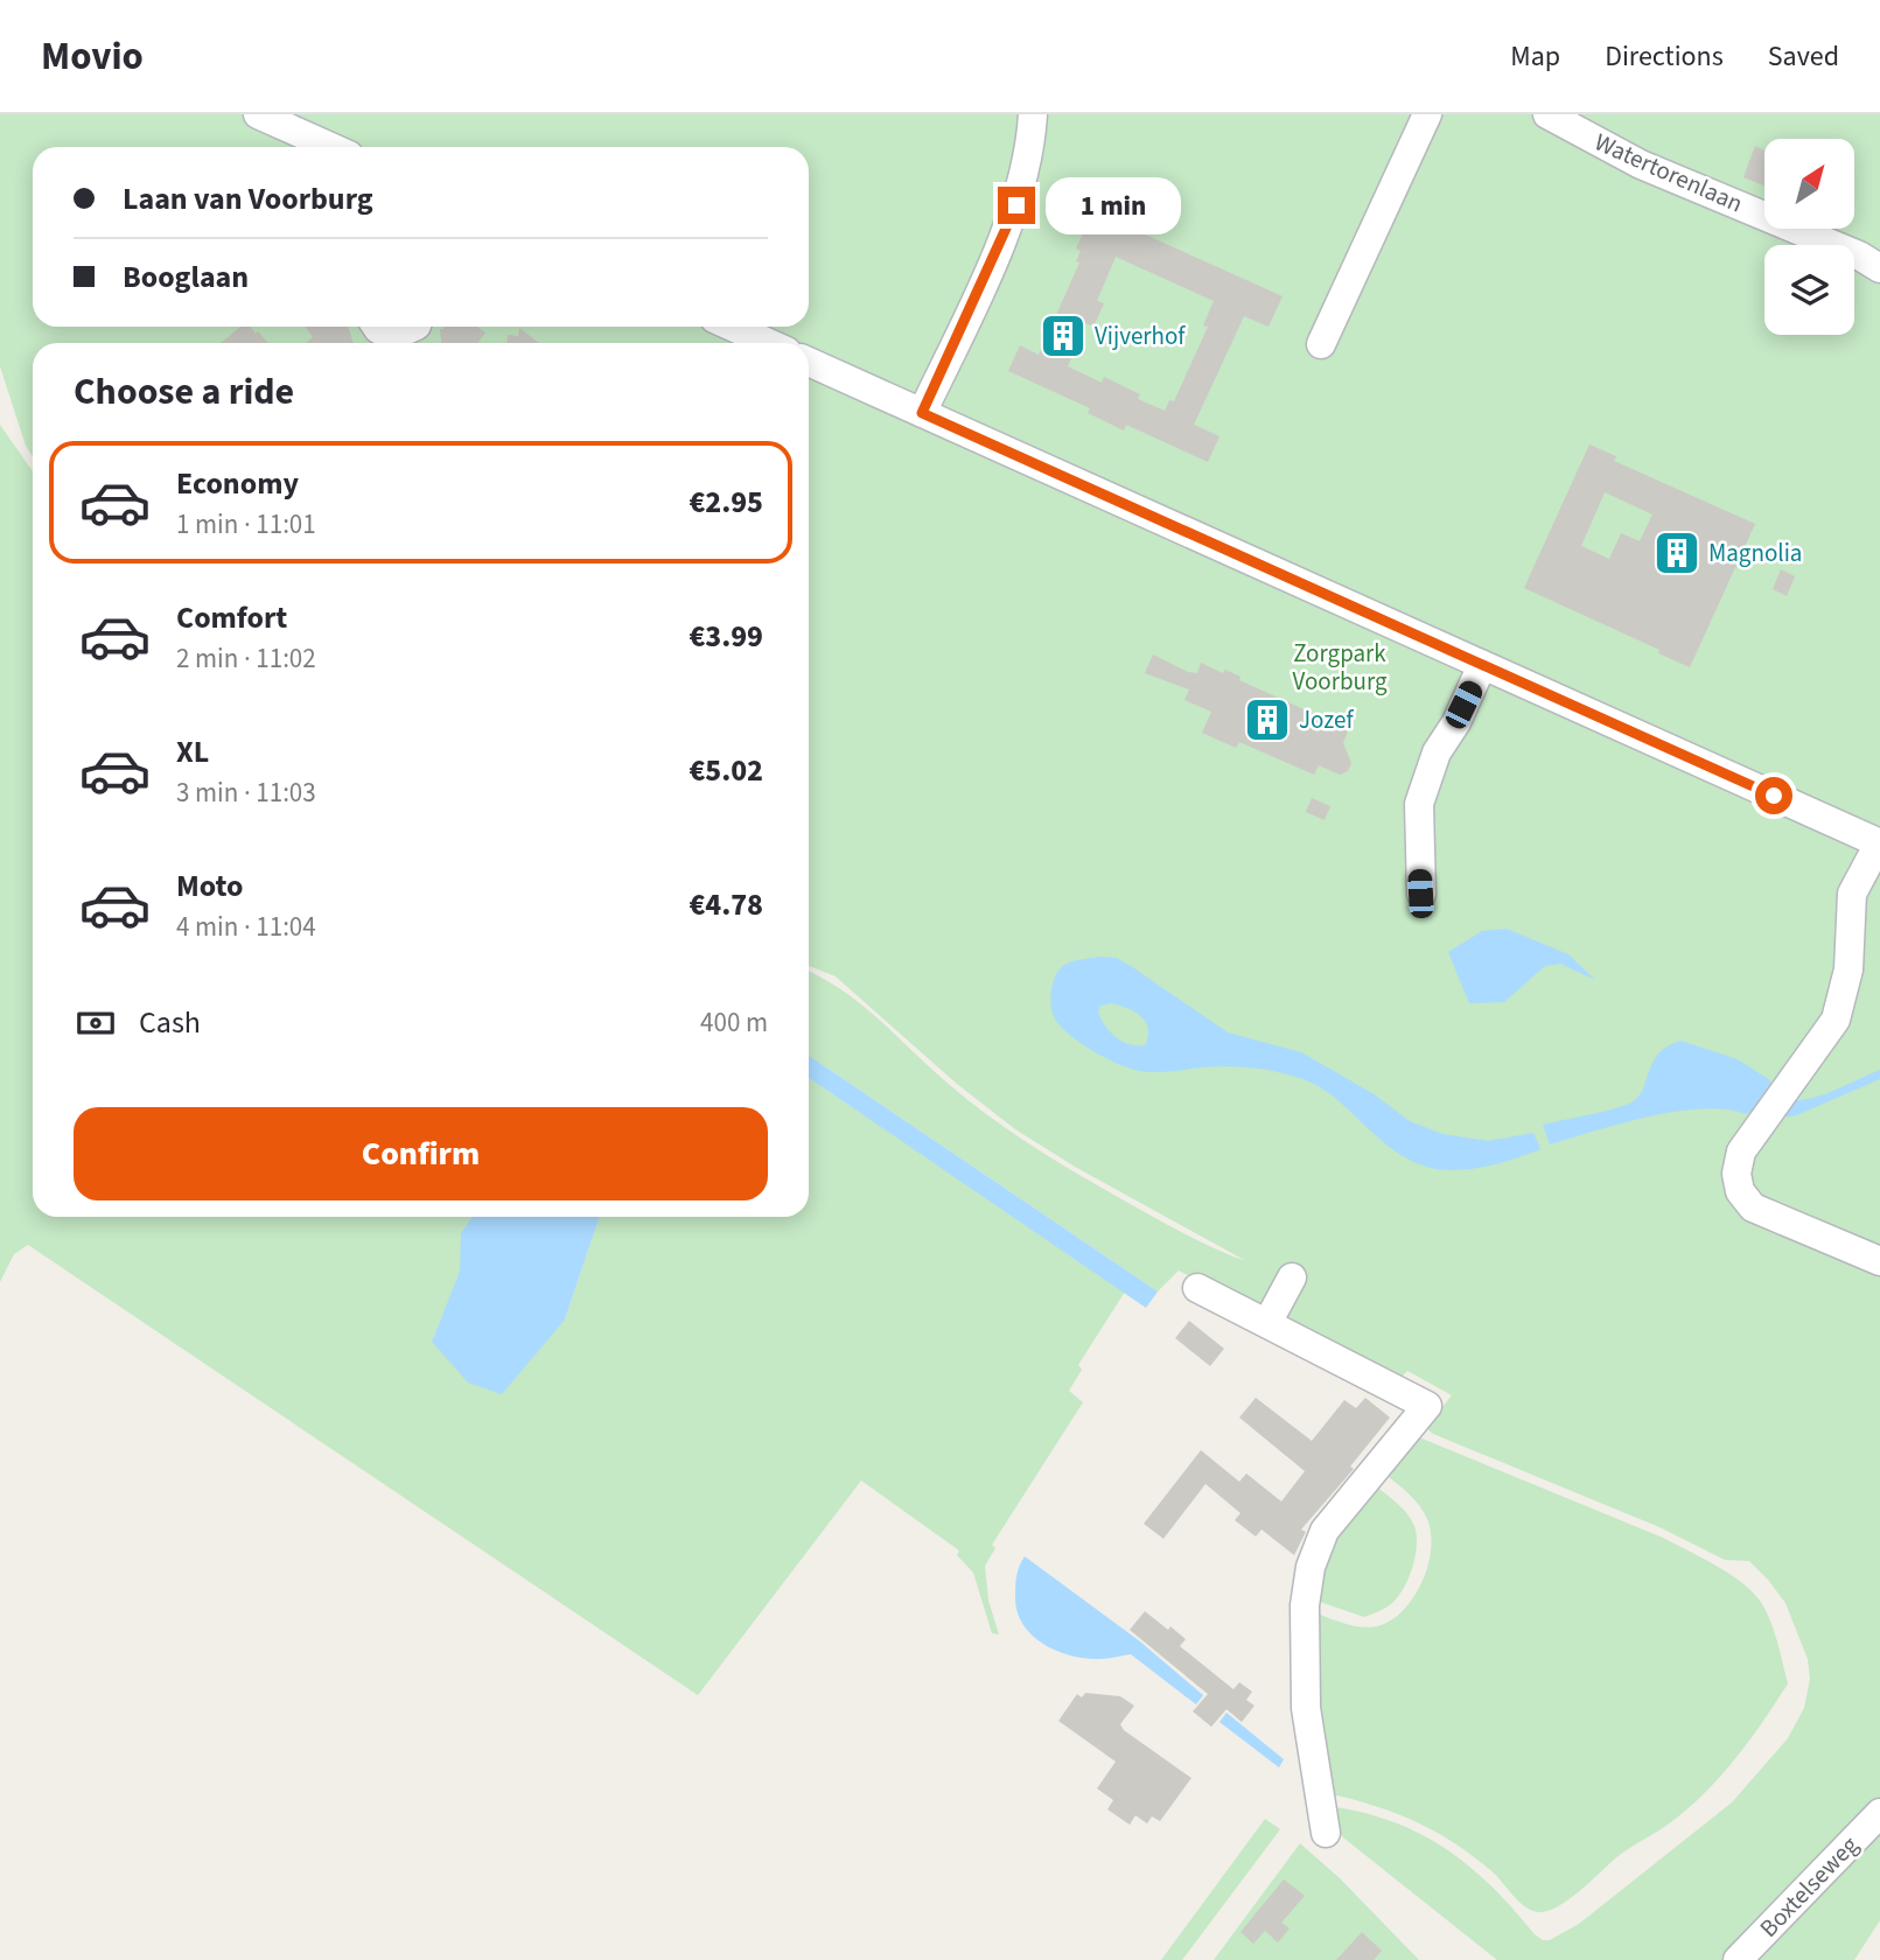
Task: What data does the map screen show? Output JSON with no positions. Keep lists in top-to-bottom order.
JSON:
{
  "streets": {
    "street": ["Watertorenlaan", "Boxtelseweg"]
  },
  "parks": ["Zorgpark Voorburg"],
  "places": {
    "building": ["Vijverhof", "Magnolia", "Jozef"]
  },
  "north": "top right",
  "page": {
    "header": "Movio",
    "nav": ["Map", "Directions", "Saved"],
    "banner": ["Laan van Voorburg", "Booglaan"],
    "bubble": "1 min",
    "heading": "Choose a ride",
    "list": [
      {
        "name": "Economy",
        "note": "1 min · 11:01",
        "value": "€2.95"
      },
      {
        "name": "Comfort",
        "note": "2 min · 11:02",
        "value": "€3.99"
      },
      {
        "name": "XL",
        "note": "3 min · 11:03",
        "value": "€5.02"
      },
      {
        "name": "Moto",
        "note": "4 min · 11:04",
        "value": "€4.78"
      }
    ],
    "pay": ["Cash", "400 m"],
    "buttons": "Confirm"
  }
}
